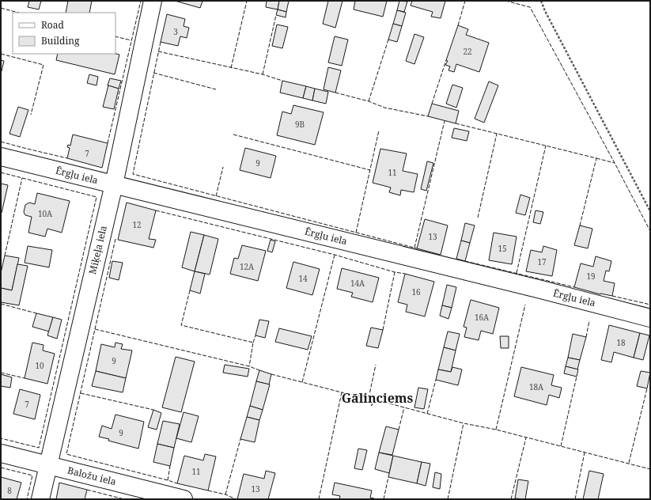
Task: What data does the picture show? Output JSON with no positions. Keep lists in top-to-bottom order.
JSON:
{
  "streets": {
    "street": ["Ērgļu iela", "Miķeļa iela", "Baložu iela"]
  },
  "crossings": [
    ["Ērgļu iela", "Miķeļa iela"],
    ["Miķeļa iela", "Baložu iela"]
  ],
  "districts": ["Gāliņciems"],
  "house_numbers": [
    "3",
    "22",
    "9B",
    "7",
    "9",
    "11",
    "10A",
    "12",
    "13",
    "15",
    "17",
    "12A",
    "19",
    "14",
    "14A",
    "16",
    "16A",
    "18",
    "9",
    "10",
    "18A",
    "7",
    "9",
    "11",
    "13",
    "8"
  ],
  "legend": ["Road", "Building"]
}
